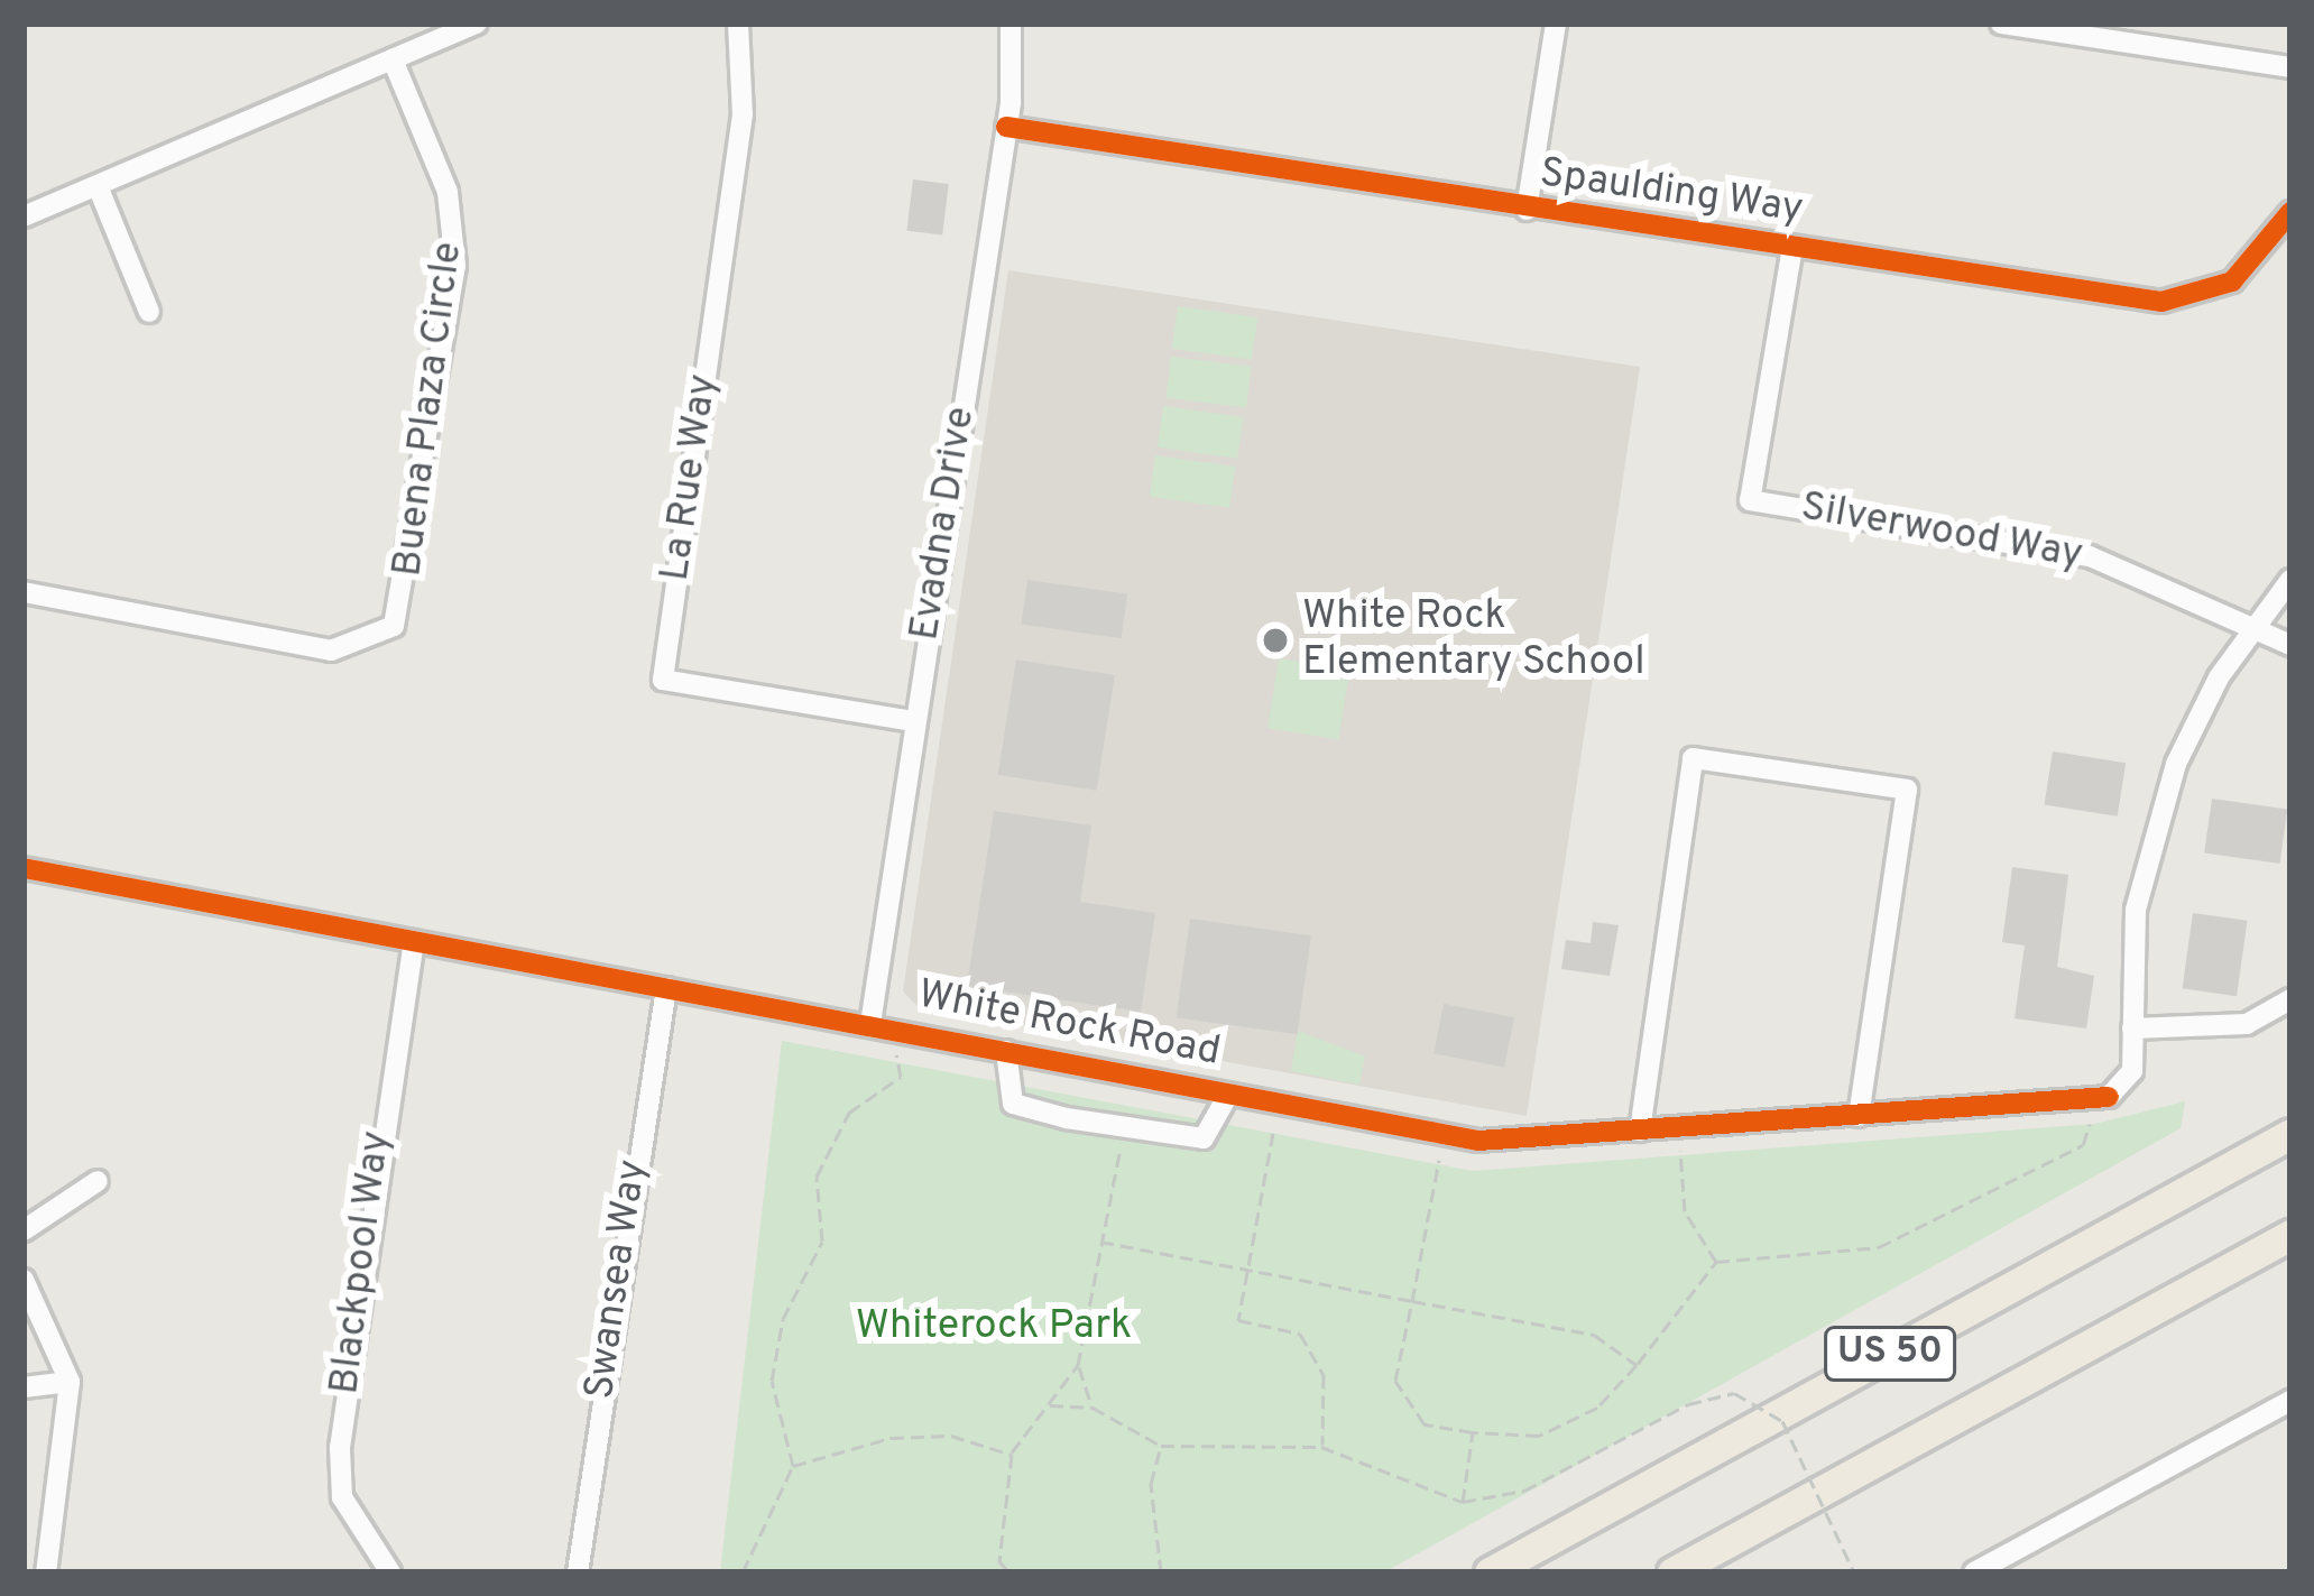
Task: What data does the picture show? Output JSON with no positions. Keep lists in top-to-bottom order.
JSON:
{
  "streets": {
    "highway": ["US 50"],
    "street": [
      "Spaulding Way",
      "Buena Plaza Circle",
      "La Rue Way",
      "Evadna Drive",
      "Silverwood Way",
      "White Rock Road",
      "Blackpool Way",
      "Swansea Way"
    ]
  },
  "crossings": [
    ["Spaulding Way", "Evadna Drive"],
    ["Spaulding Way", "Silverwood Way"],
    ["La Rue Way", "Evadna Drive"],
    ["Evadna Drive", "White Rock Road"],
    ["White Rock Road", "Blackpool Way"],
    ["White Rock Road", "Swansea Way"]
  ],
  "parks": ["Whiterock Park"],
  "places": ["White Rock Elementary School"]
}
